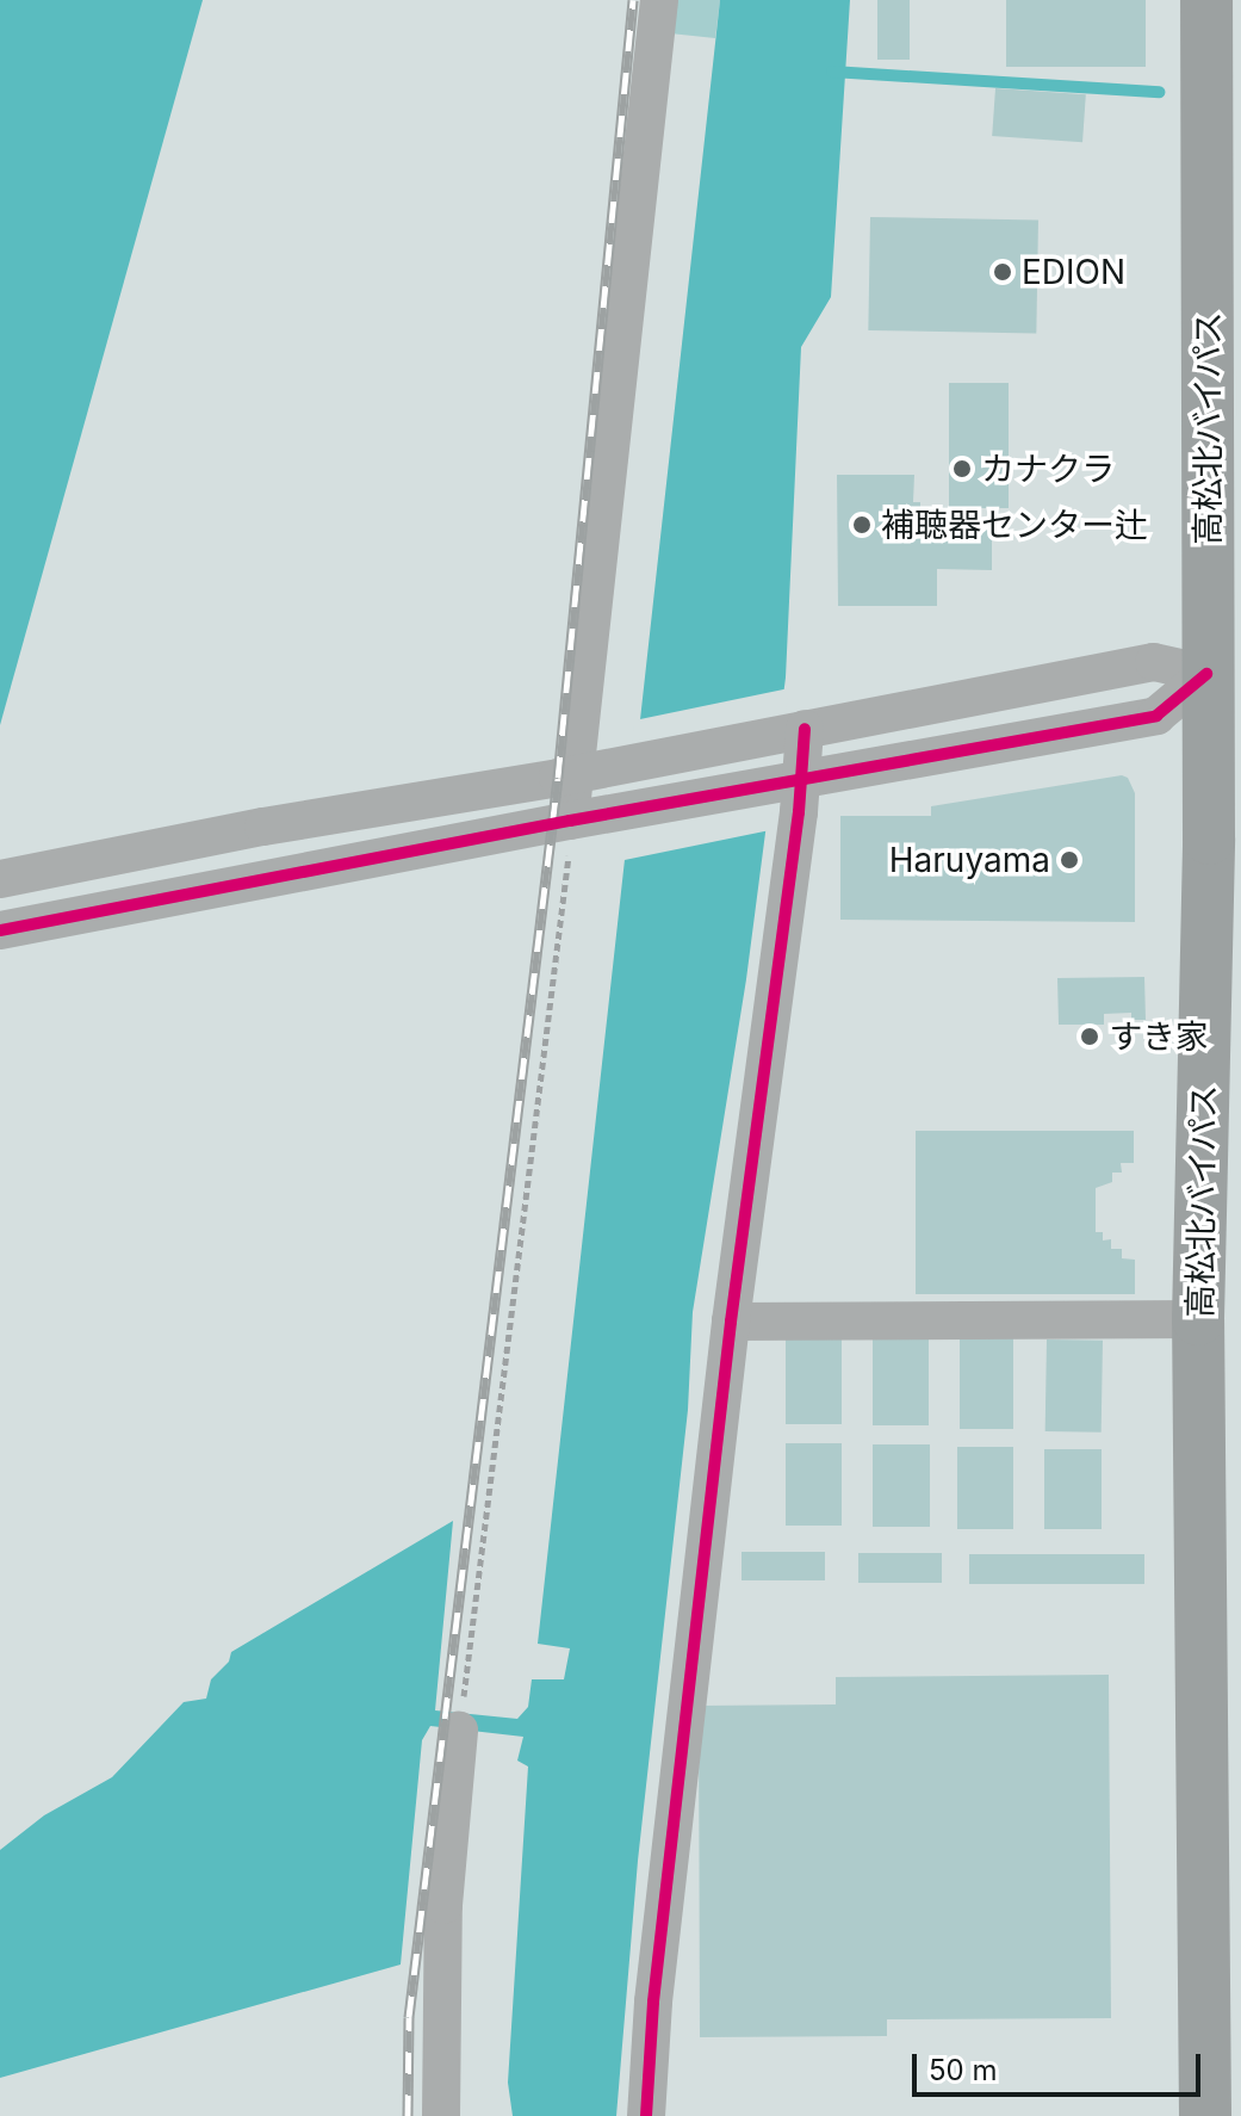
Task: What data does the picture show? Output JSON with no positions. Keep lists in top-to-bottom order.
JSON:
{
  "streets": {
    "highway": ["高松北バイパス"]
  },
  "places": [
    "EDION",
    "カナクラ",
    "補聴器センター辻",
    "Haruyama",
    "すき家"
  ],
  "scale_bar": "50 m"
}
